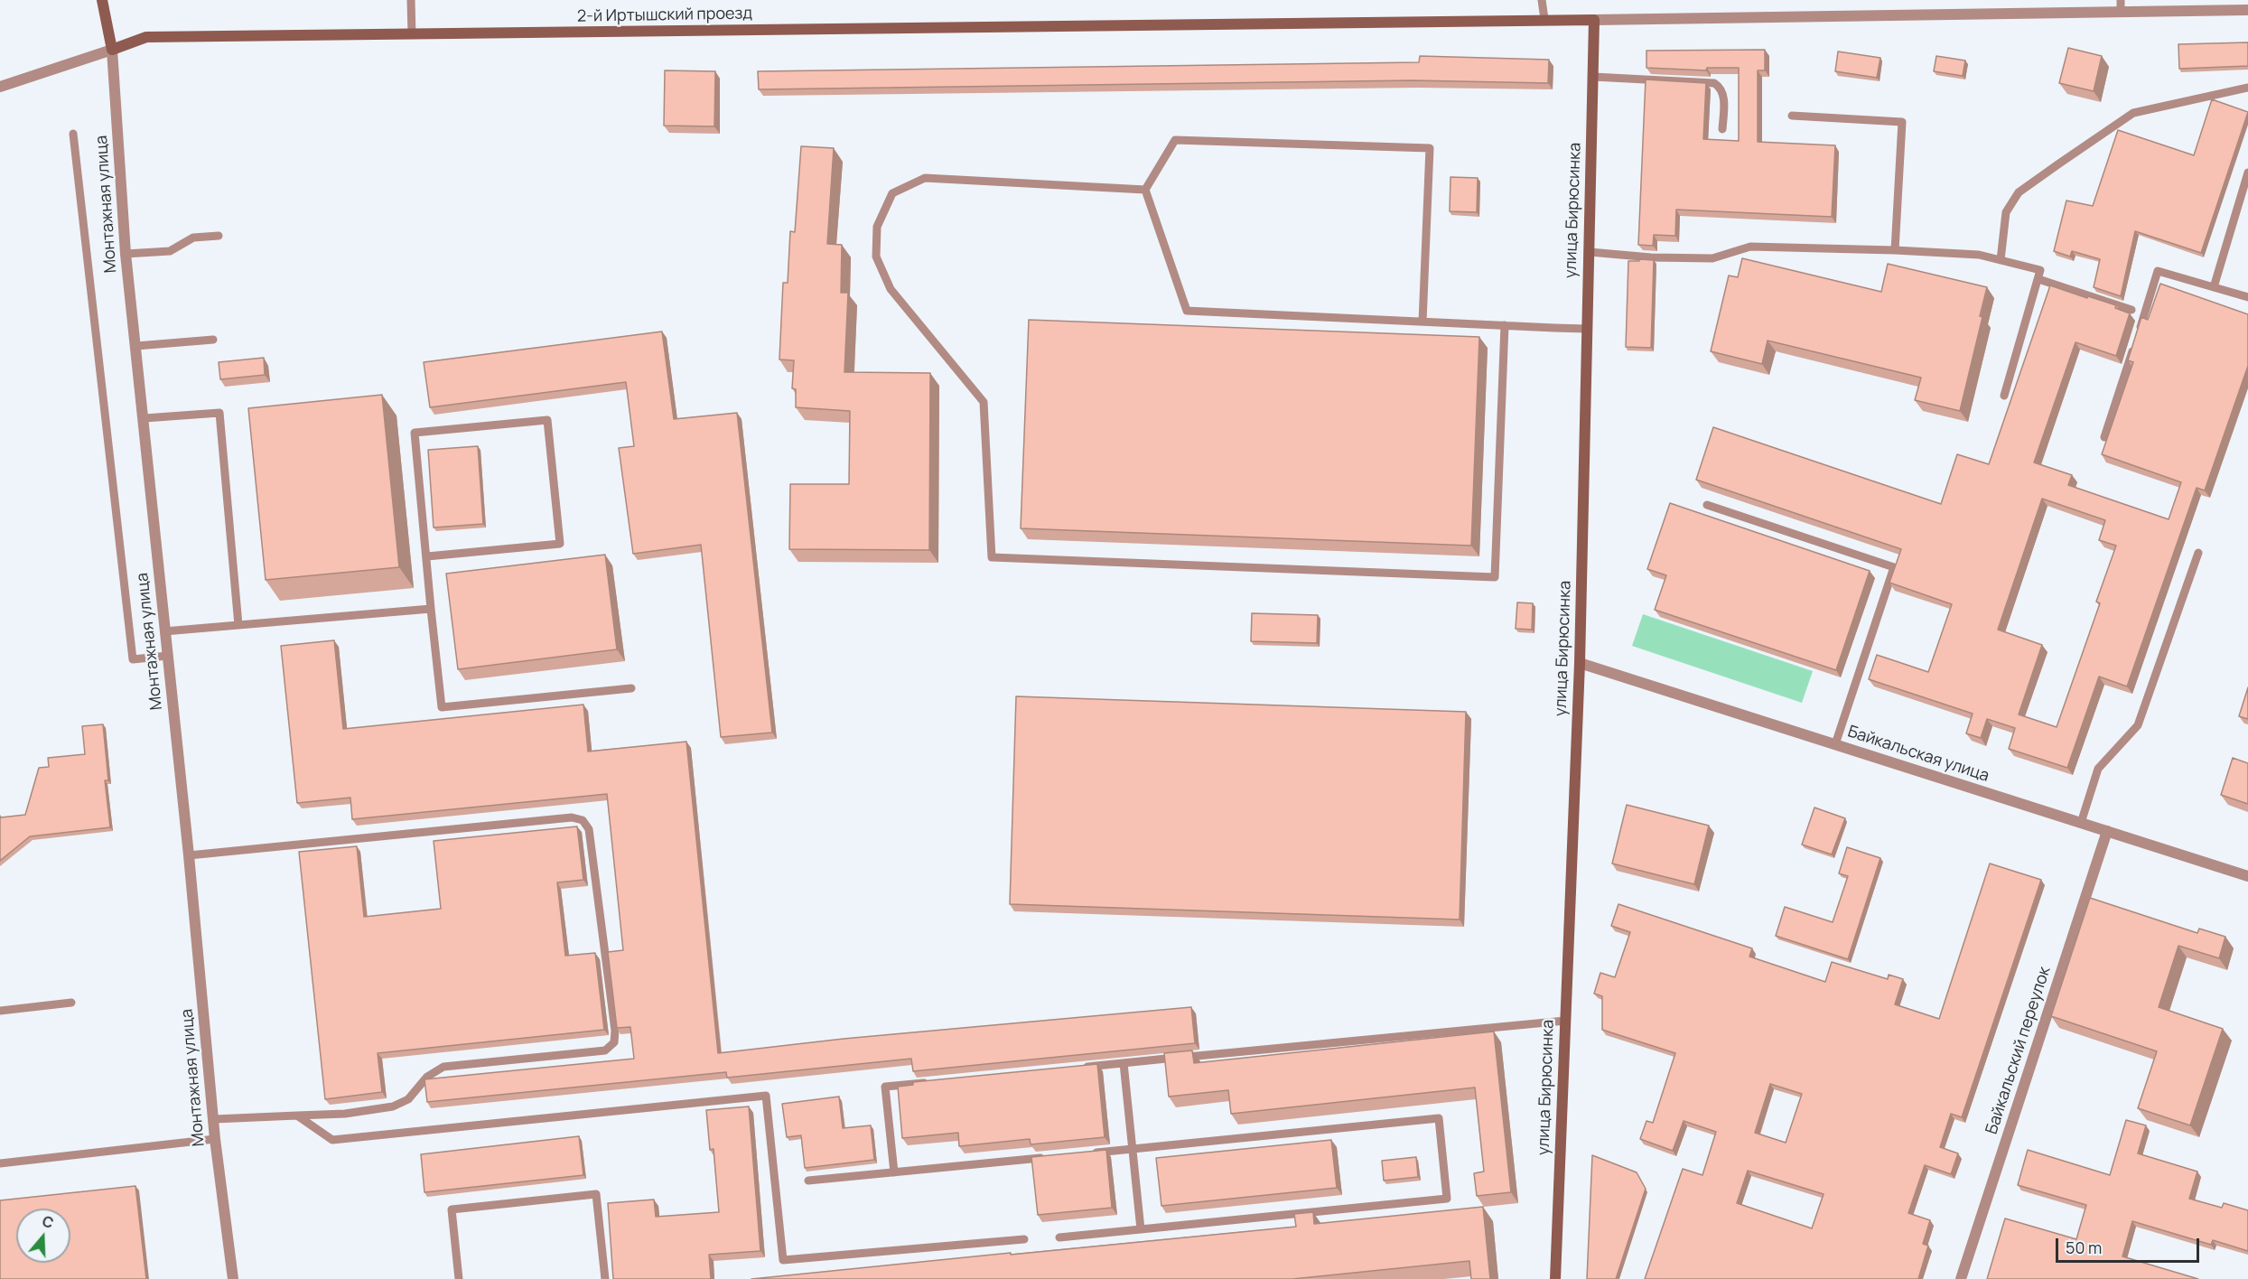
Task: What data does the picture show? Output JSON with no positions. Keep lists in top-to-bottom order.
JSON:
{
  "streets": {
    "main road": ["2-й Иртышский проезд", "Монтажная улица", "улица Бирюсинка"],
    "street": ["Байкальская улица", "Байкальский переулок"]
  },
  "crossings": [
    ["2-й Иртышский проезд", "Монтажная улица"],
    ["2-й Иртышский проезд", "улица Бирюсинка"],
    ["улица Бирюсинка", "Байкальская улица"],
    ["Байкальская улица", "Байкальский переулок"]
  ],
  "scale_bar": "50 m",
  "north": "top"
}
